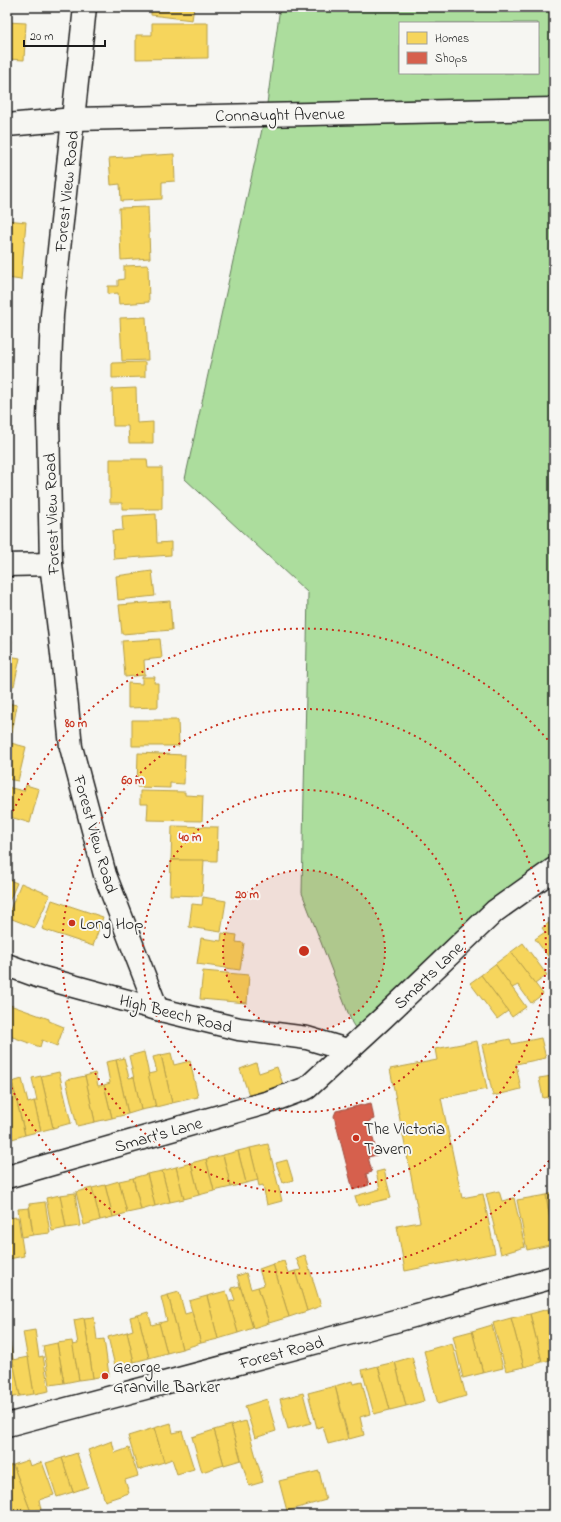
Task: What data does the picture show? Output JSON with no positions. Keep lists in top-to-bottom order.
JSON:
{
  "streets": {
    "street": [
      "Connaught Avenue",
      "Forest View Road",
      "Smarts Lane",
      "High Beech Road",
      "Smart's Lane",
      "Forest Road"
    ]
  },
  "crossings": [
    ["Connaught Avenue", "Forest View Road"],
    ["Forest View Road", "High Beech Road"],
    ["Smarts Lane", "High Beech Road"],
    ["Smarts Lane", "Smart's Lane"]
  ],
  "places": ["Long Hop", "The Victoria Tavern", "George Granville Barker"],
  "legend": ["Homes", "Shops"],
  "scale_bar": "20 m",
  "rings": [
    "80 m",
    "60 m",
    "40 m",
    "20 m"
  ]
}
